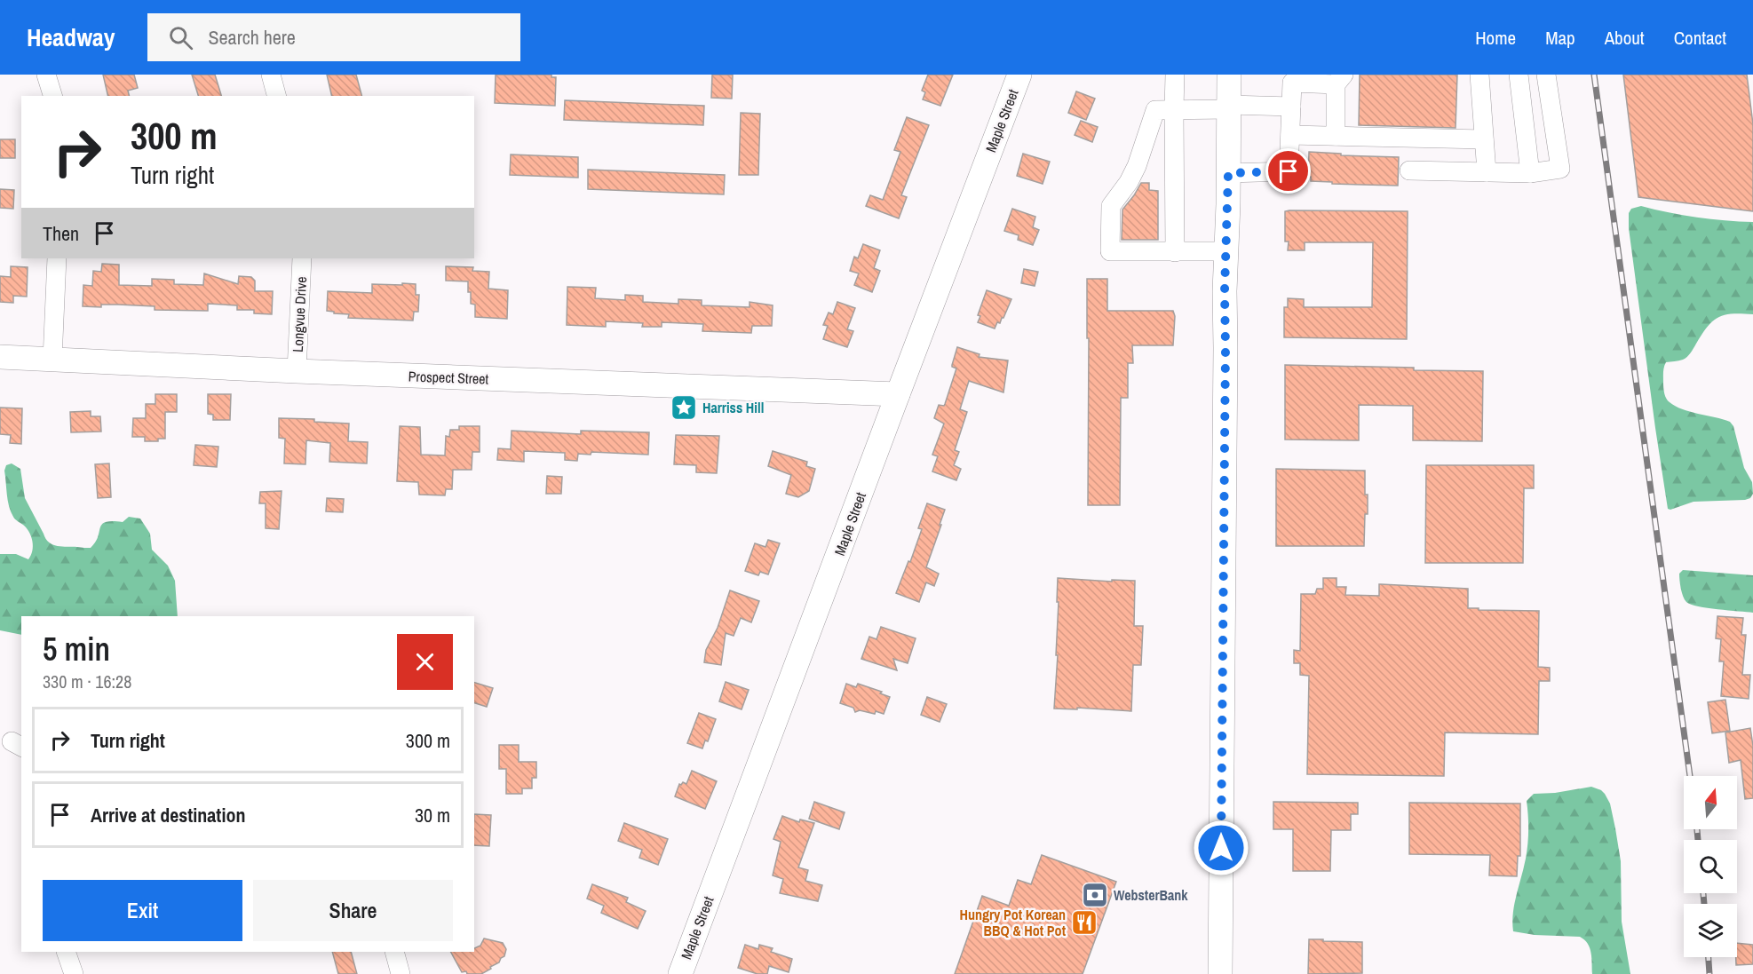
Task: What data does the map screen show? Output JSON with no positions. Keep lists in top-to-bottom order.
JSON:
{
  "streets": {
    "main road": ["Maple Street", "Prospect Street"],
    "street": ["Longvue Drive"]
  },
  "crossings": [
    ["Maple Street", "Prospect Street"],
    ["Longvue Drive", "Prospect Street"]
  ],
  "places": {
    "place": ["Harriss Hill"],
    "bank": ["WebsterBank"],
    "restaurant": ["Hungry Pot Korean BBQ & Hot Pot"]
  },
  "north": "top",
  "page": {
    "header": "Headway",
    "search": "Search here",
    "nav": [
      "Home",
      "Map",
      "About",
      "Contact"
    ],
    "turn": ["300 m", "Turn right"],
    "then": "Then",
    "heading": ["5 min", "330 m · 16:28"],
    "list": [
      {
        "name": "Turn right",
        "value": "300 m"
      },
      {
        "name": "Arrive at destination",
        "value": "30 m"
      }
    ],
    "buttons": ["Exit", "Share"]
  }
}
